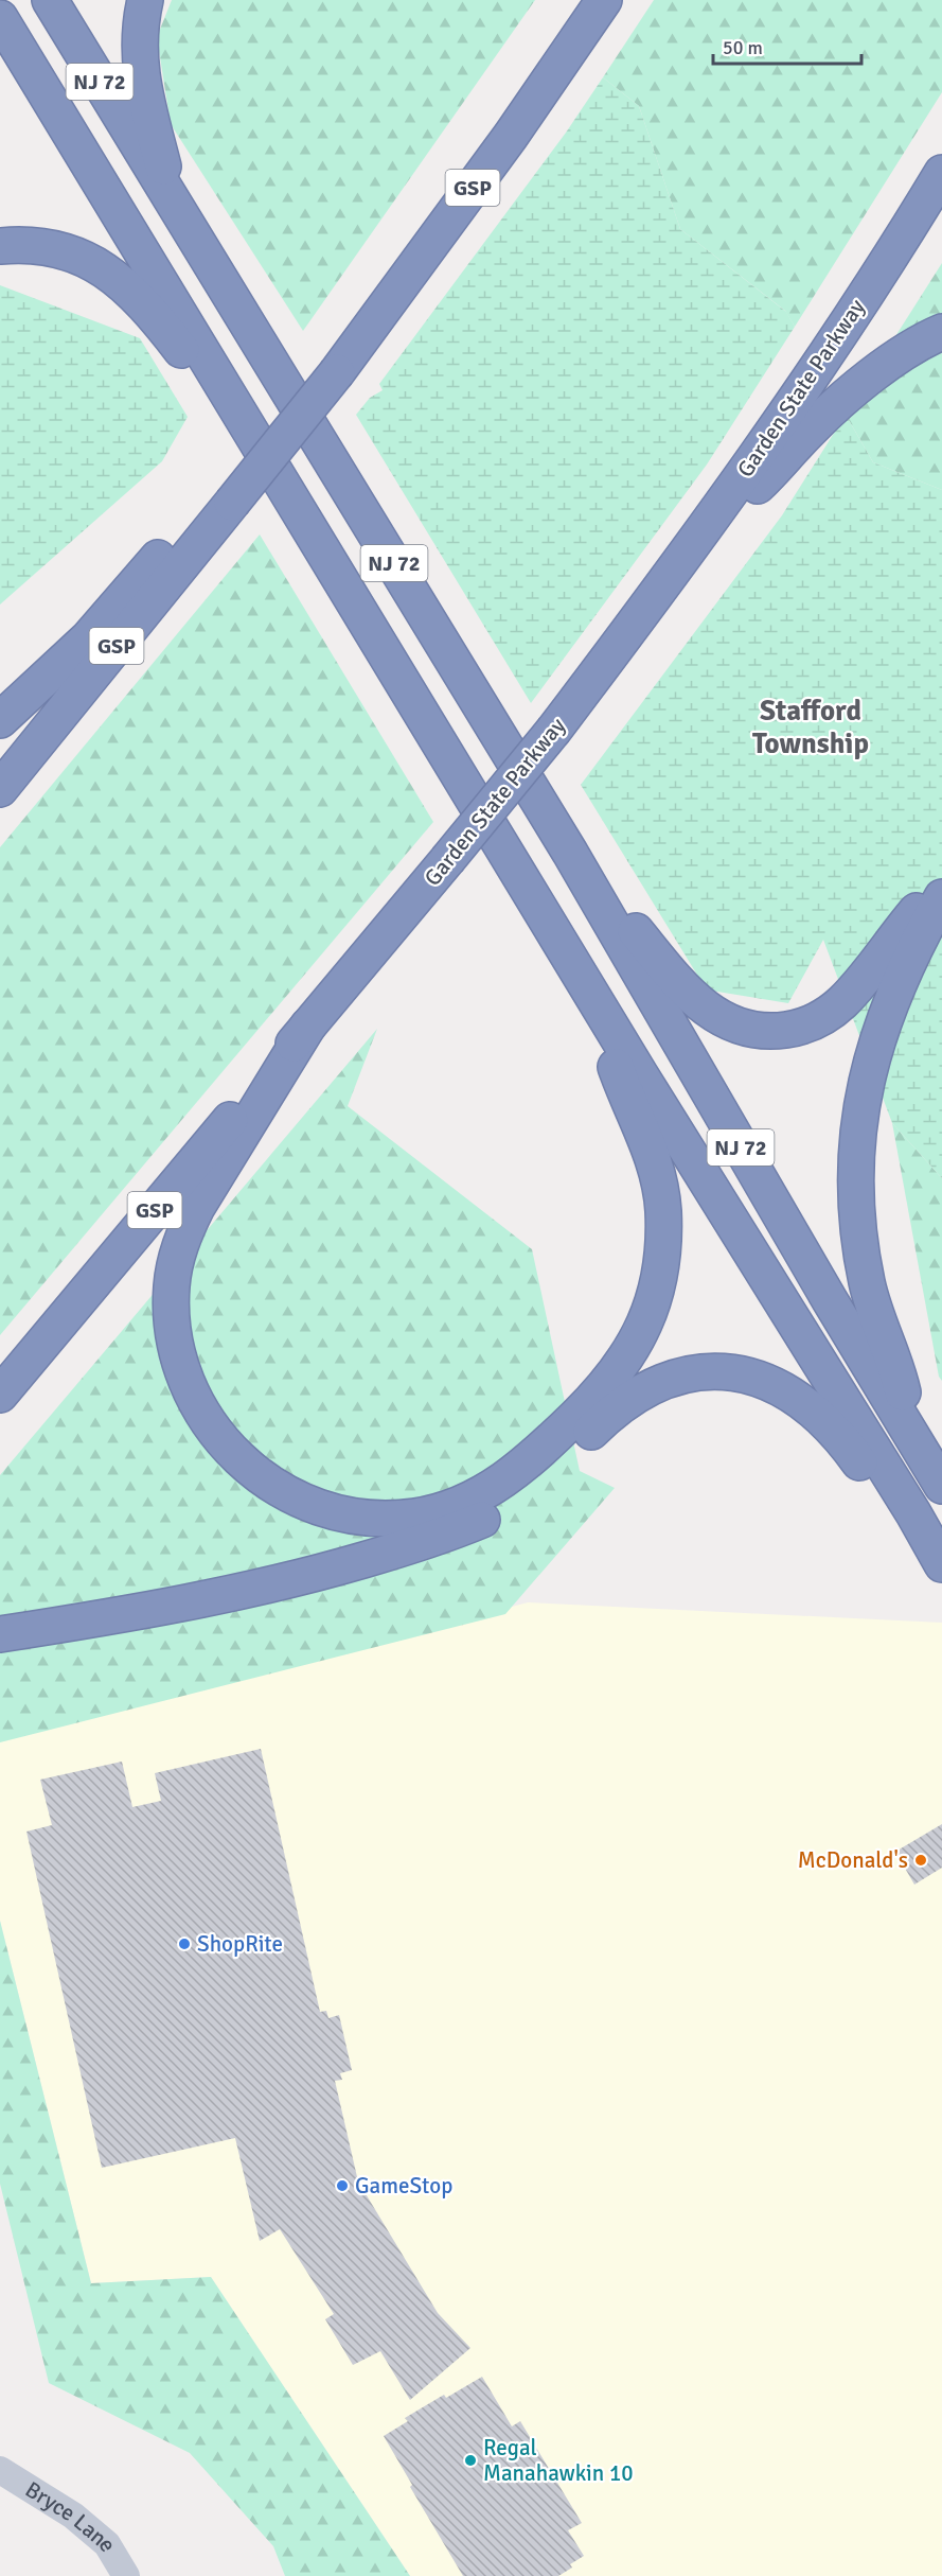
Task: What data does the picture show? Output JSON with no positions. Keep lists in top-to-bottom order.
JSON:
{
  "streets": {
    "highway": ["NJ 72", "GSP", "Garden State Parkway"],
    "street": ["Bryce Lane"]
  },
  "districts": ["Stafford Township"],
  "places": [
    "McDonald's",
    "ShopRite",
    "GameStop",
    "Regal Manahawkin 10"
  ],
  "scale_bar": "50 m"
}
